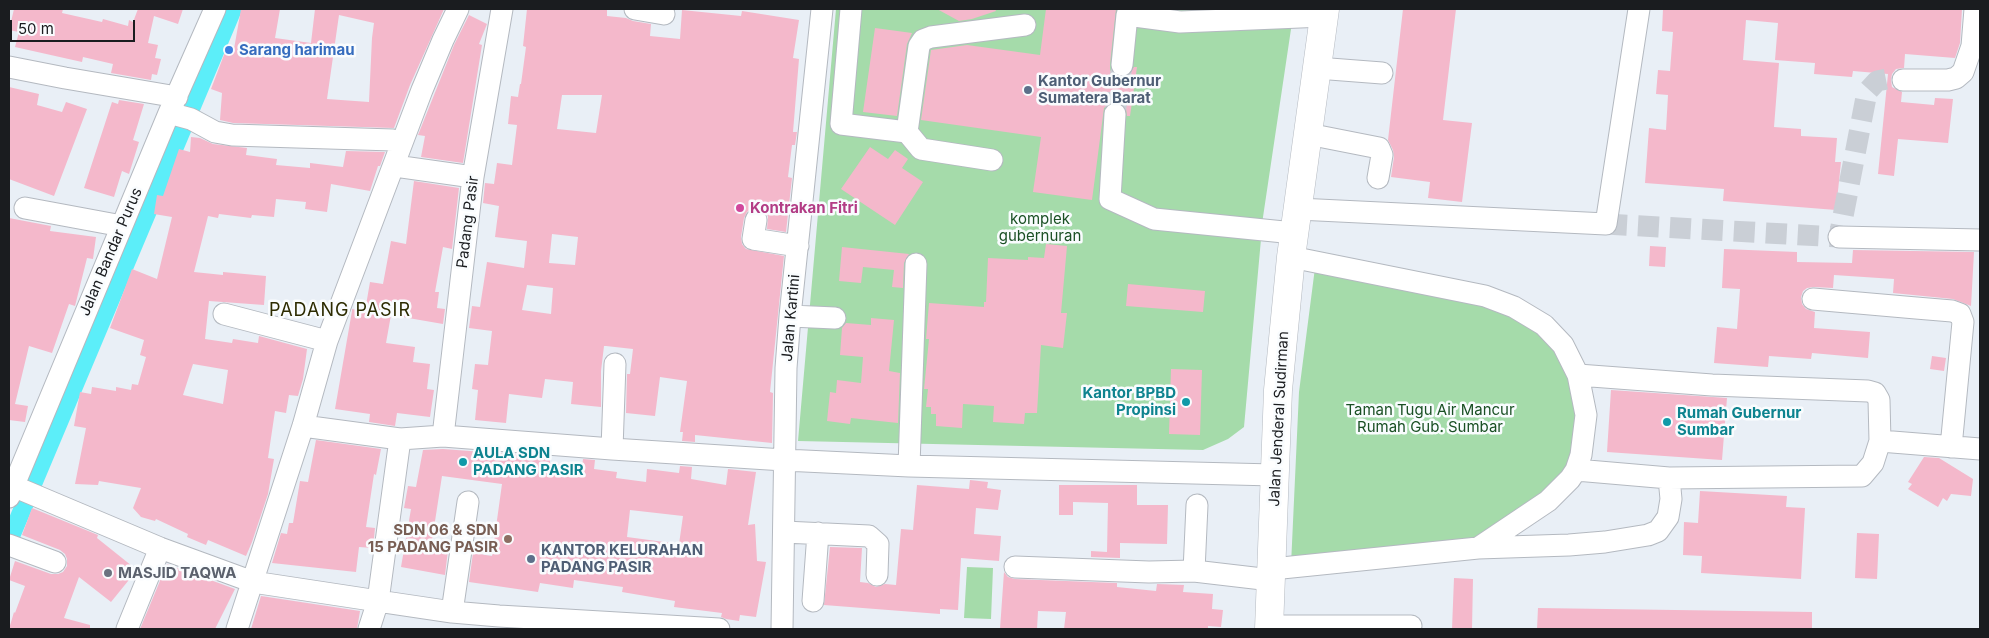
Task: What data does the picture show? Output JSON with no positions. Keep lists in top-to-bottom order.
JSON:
{
  "streets": {
    "main road": ["Jalan Jenderal Sudirman"],
    "street": ["Padang Pasir", "Jalan Bandar Purus", "Jalan Kartini"]
  },
  "districts": ["PADANG PASIR"],
  "parks": ["komplek gubernuran", "Taman Tugu Air Mancur Rumah Gub. Sumbar"],
  "places": [
    "Sarang harimau",
    "Kantor Gubernur Sumatera Barat",
    "Kontrakan Fitri",
    "Kantor BPBD Propinsi",
    "Rumah Gubernur Sumbar",
    "AULA SDN PADANG PASIR",
    "SDN 06 & SDN 15 PADANG PASIR",
    "KANTOR KELURAHAN PADANG PASIR",
    "MASJID TAQWA"
  ],
  "scale_bar": "50 m"
}
